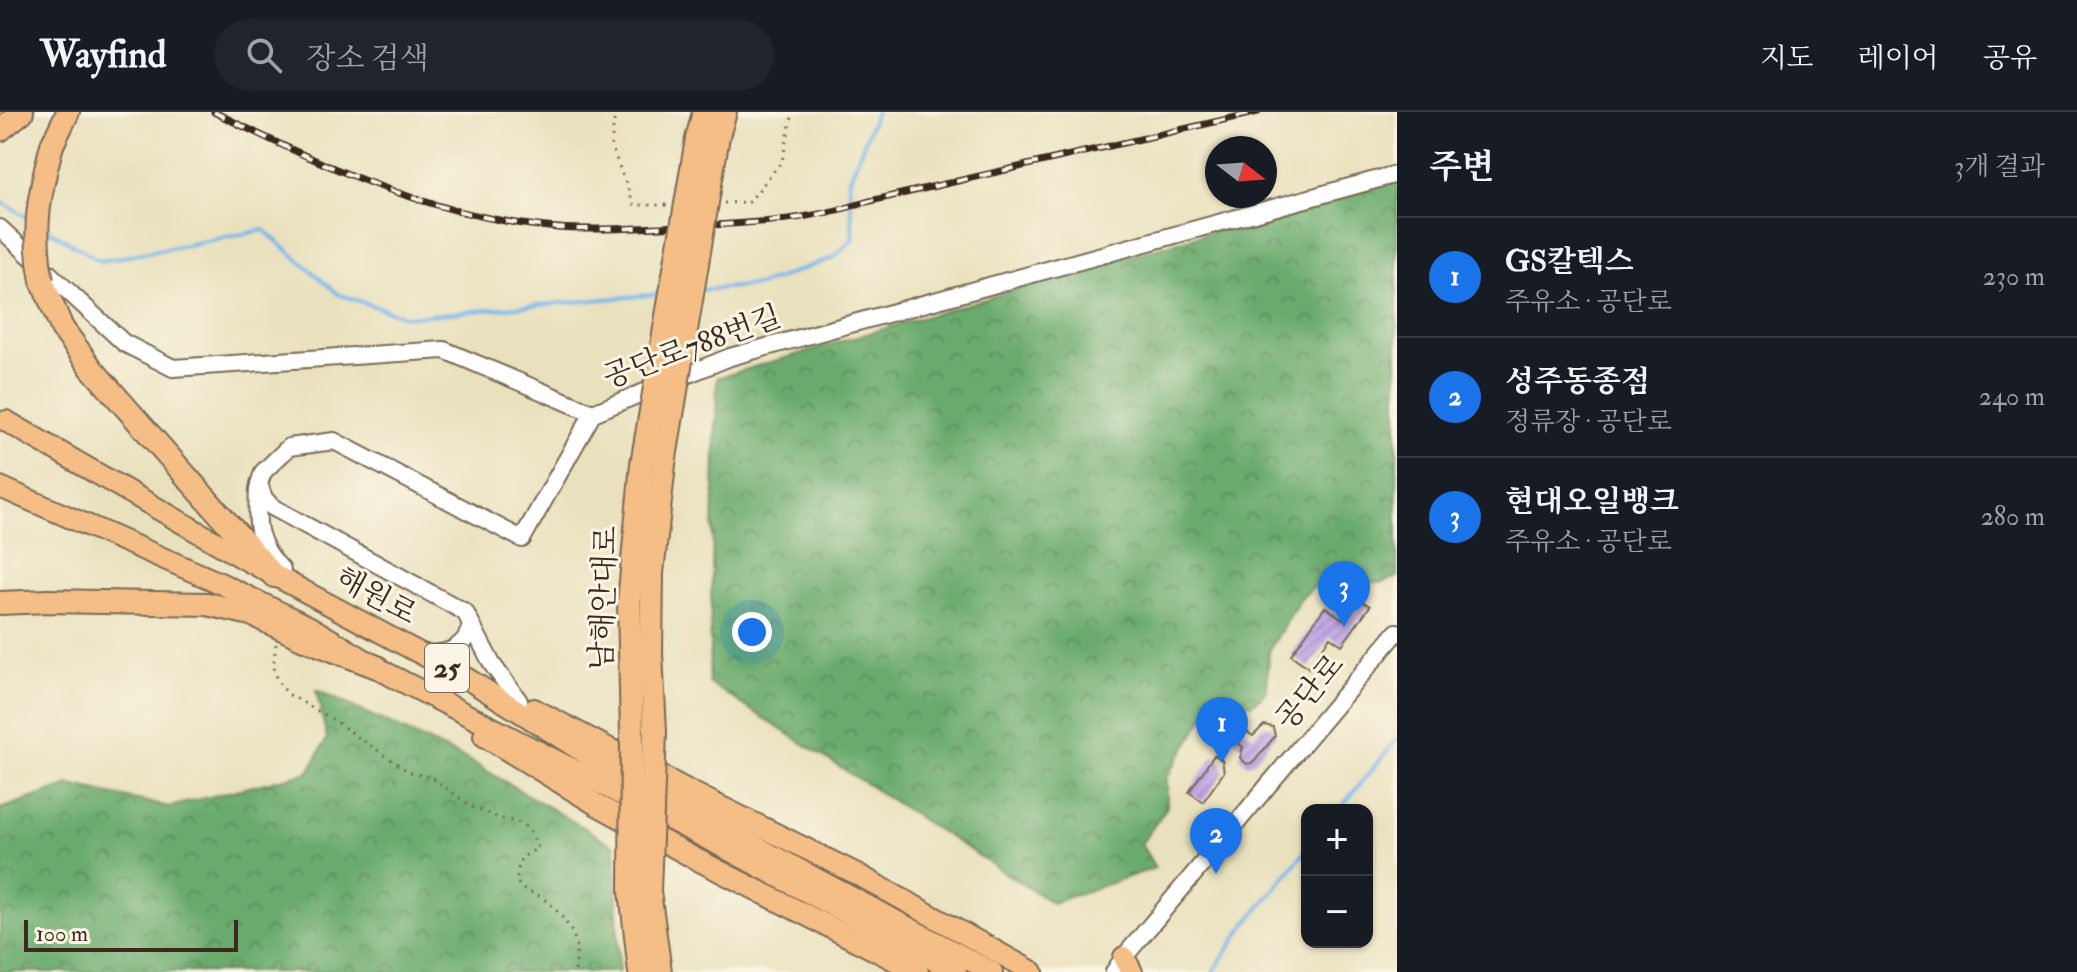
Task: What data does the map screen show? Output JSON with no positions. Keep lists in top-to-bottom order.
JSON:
{
  "streets": {
    "highway": ["남해안대로"],
    "main road": ["해원로", "25"],
    "street": ["공단로788번길", "공단로"]
  },
  "crossings": [
    ["해원로", "25"]
  ],
  "scale_bar": "100 m",
  "north": "right",
  "page": {
    "header": "Wayfind",
    "search": "장소 검색",
    "nav": ["지도", "레이어", "공유"],
    "heading": ["주변", "3개 결과"],
    "list": [
      {
        "mark": "1",
        "name": "GS칼텍스",
        "note": "주유소 · 공단로",
        "value": "230 m"
      },
      {
        "mark": "2",
        "name": "성주동종점",
        "note": "정류장 · 공단로",
        "value": "240 m"
      },
      {
        "mark": "3",
        "name": "현대오일뱅크",
        "note": "주유소 · 공단로",
        "value": "280 m"
      }
    ],
    "pins": ["3", "1", "2"],
    "map_buttons": ["+", "−"],
    "scale": "100 m"
  }
}
